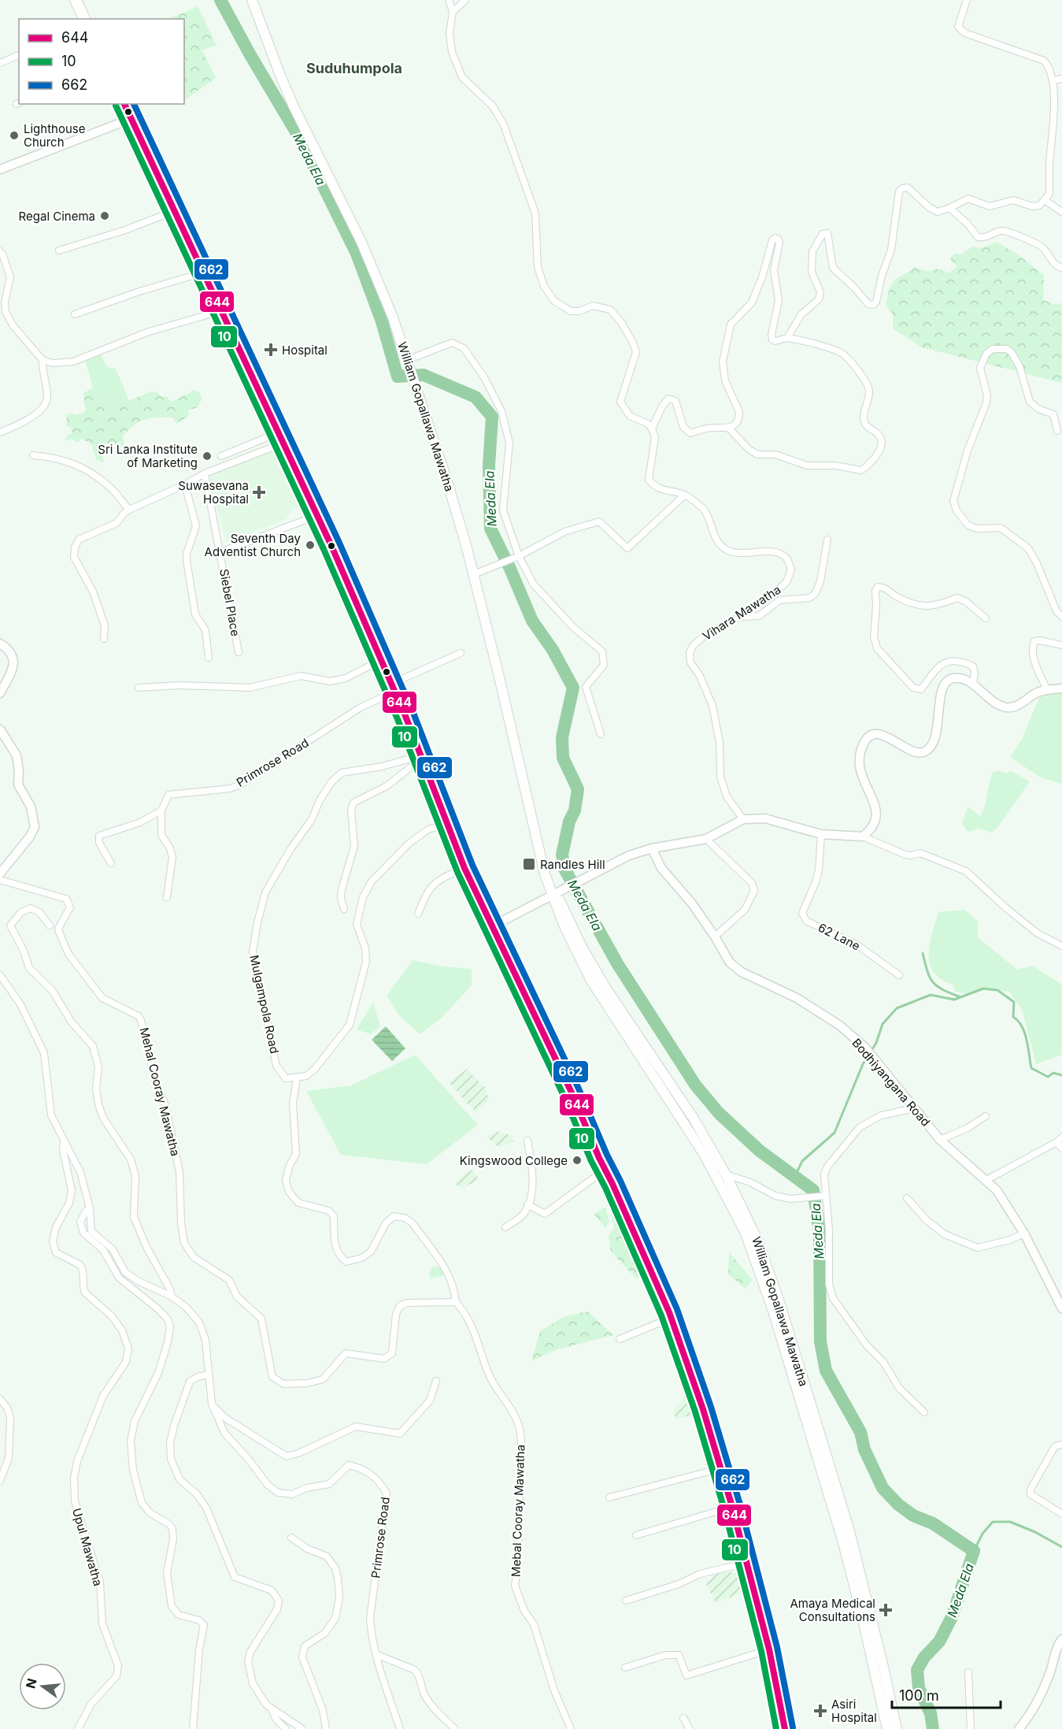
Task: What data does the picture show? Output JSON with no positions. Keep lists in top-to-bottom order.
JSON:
{
  "streets": {
    "main road": ["William Gopallawa Mawatha"],
    "street": [
      "Siebel Place",
      "Vihara Mawatha",
      "Primrose Road",
      "62 Lane",
      "Mulgampola Road",
      "Bodhiyangana Road",
      "Mehal Cooray Mawatha",
      "Mebal Cooray Mawatha",
      "Upul Mawatha"
    ]
  },
  "crossings": [
    ["Primrose Road", "Upul Mawatha"],
    ["Mehal Cooray Mawatha", "Mebal Cooray Mawatha"]
  ],
  "districts": ["Suduhumpola"],
  "water": ["Meda Ela"],
  "places": {
    "other": [
      "Lighthouse Church",
      "Regal Cinema",
      "Sri Lanka Institute of Marketing",
      "Seventh Day Adventist Church",
      "Kingswood College"
    ],
    "health": [
      "Hospital",
      "Suwasevana Hospital",
      "Amaya Medical Consultations",
      "Asiri Hospital"
    ],
    "transit": ["Randles Hill"]
  },
  "lines": ["transit line 644", "transit line 662", "transit line 10"],
  "legend": ["644", "10", "662"],
  "scale_bar": "100 m",
  "north": "left"
}
